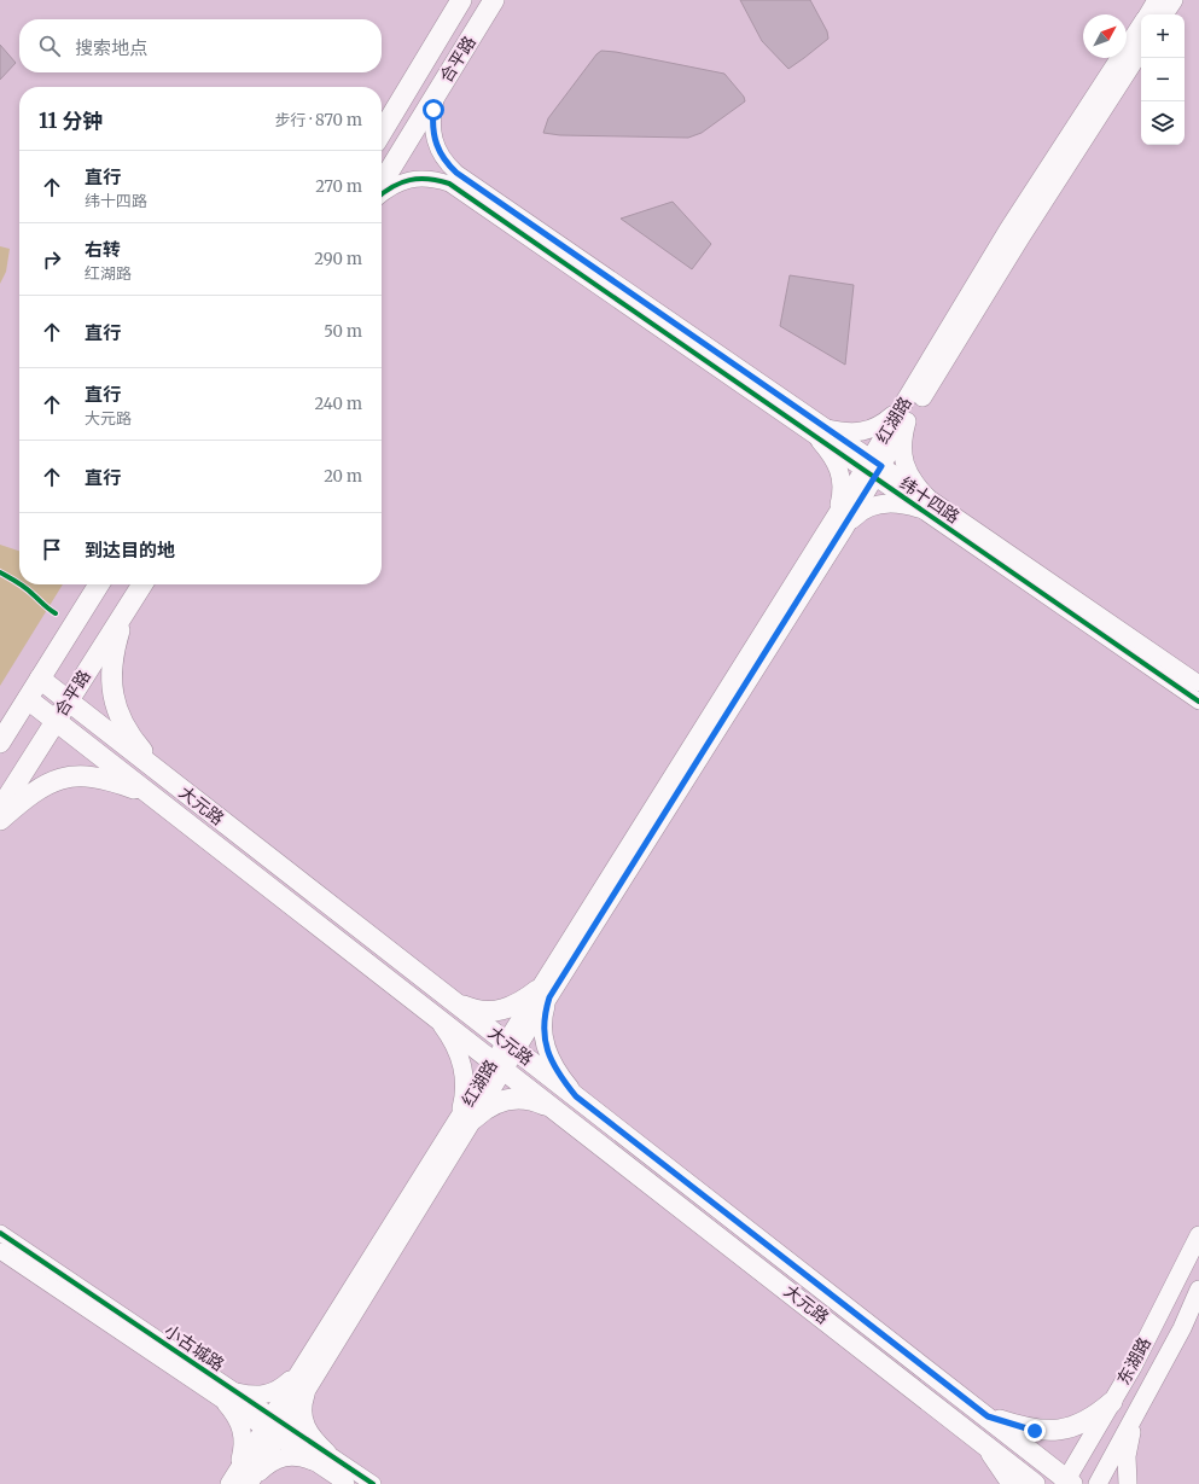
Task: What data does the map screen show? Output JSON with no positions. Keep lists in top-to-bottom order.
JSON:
{
  "streets": {
    "main road": [
      "合平路",
      "红湖路",
      "大元路",
      "东湖路"
    ],
    "street": ["纬十四路", "小古城路"]
  },
  "crossings": [
    ["合平路", "纬十四路"],
    ["合平路", "大元路"],
    ["红湖路", "纬十四路"],
    ["红湖路", "大元路"],
    ["红湖路", "小古城路"],
    ["大元路", "东湖路"]
  ],
  "north": "top right",
  "page": {
    "map_buttons": ["+", "−"],
    "search": "搜索地点",
    "heading": ["11 分钟", "步行 · 870 m"],
    "list": [
      ["直行", "纬十四路", "270 m"],
      ["右转", "红湖路", "290 m"],
      ["直行", "50 m"],
      ["直行", "大元路", "240 m"],
      ["直行", "20 m"],
      "到达目的地"
    ]
  }
}
